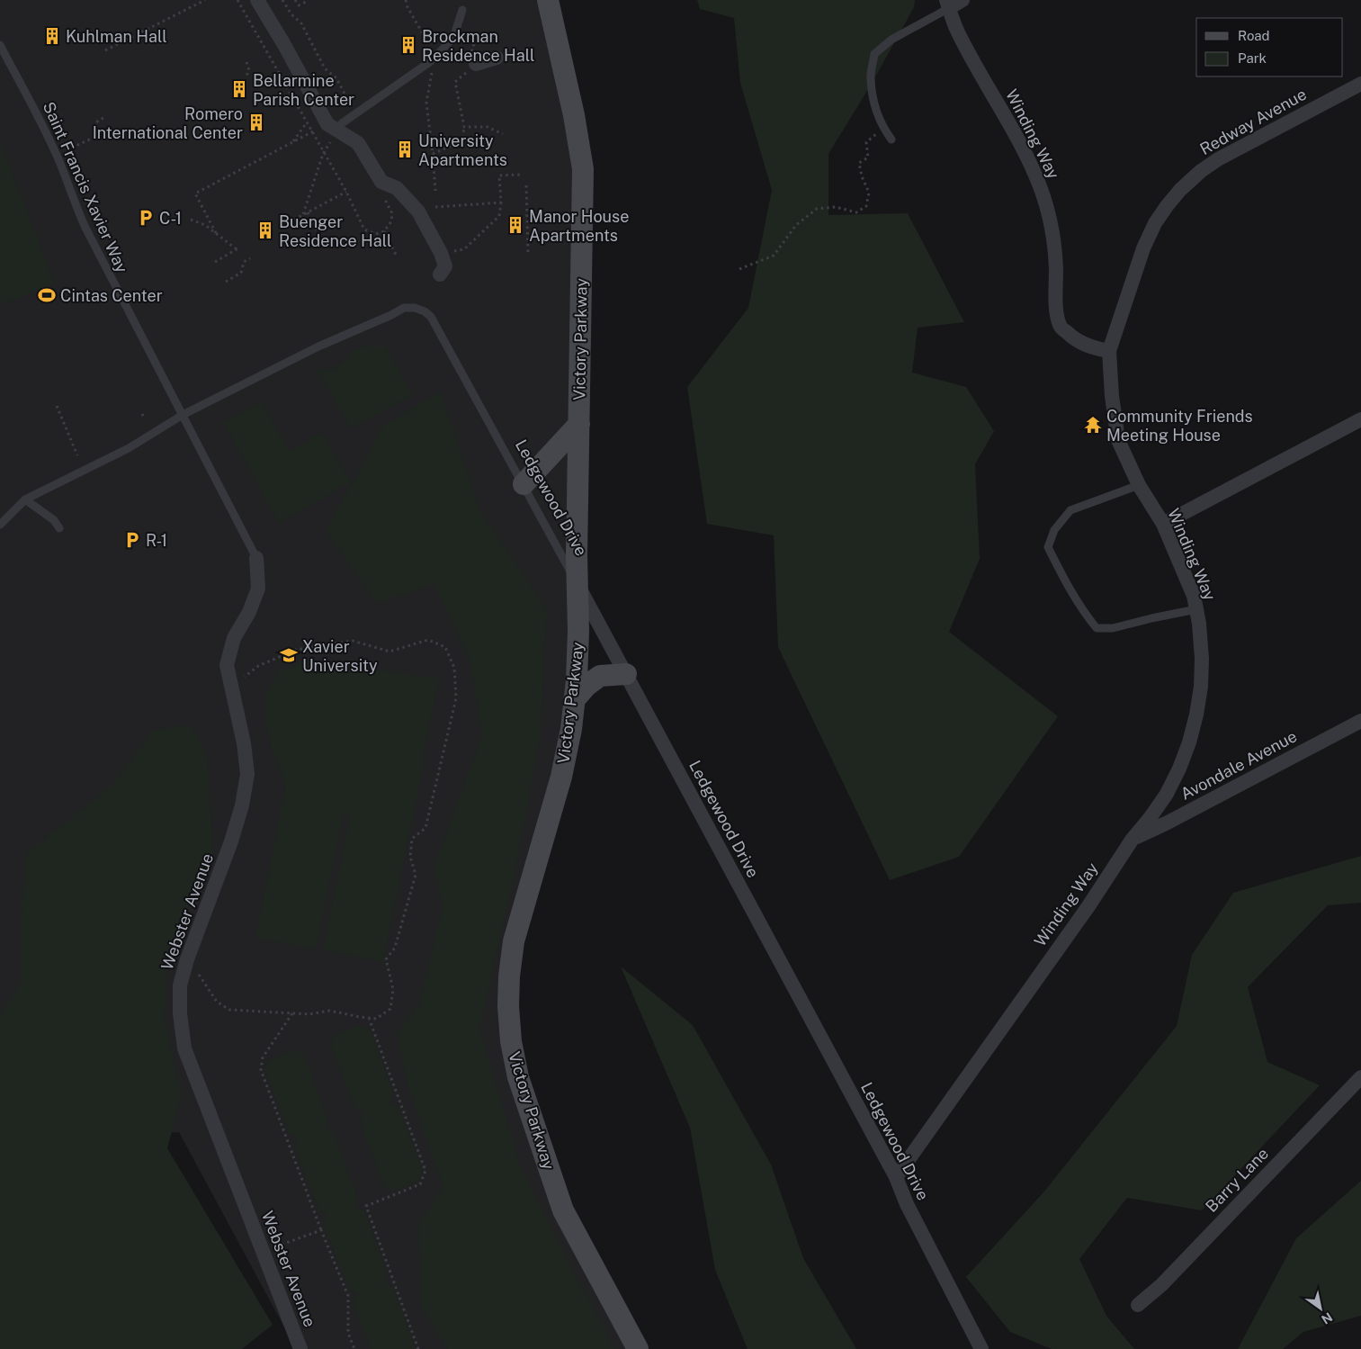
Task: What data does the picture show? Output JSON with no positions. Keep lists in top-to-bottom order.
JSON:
{
  "streets": {
    "street": [
      "Redway Avenue",
      "Winding Way",
      "Victory Parkway",
      "Ledgewood Drive",
      "Avondale Avenue",
      "Webster Avenue",
      "Barry Lane"
    ],
    "lane": ["Saint Francis Xavier Way"]
  },
  "crossings": [
    ["Redway Avenue", "Winding Way"],
    ["Winding Way", "Ledgewood Drive"],
    ["Winding Way", "Avondale Avenue"],
    ["Saint Francis Xavier Way", "Ledgewood Drive"],
    ["Saint Francis Xavier Way", "Webster Avenue"],
    ["Victory Parkway", "Ledgewood Drive"]
  ],
  "places": {
    "building": [
      "Kuhlman Hall",
      "Brockman Residence Hall",
      "Bellarmine Parish Center",
      "Romero International Center",
      "University Apartments",
      "Manor House Apartments",
      "Buenger Residence Hall"
    ],
    "parking": ["C-1", "R-1"],
    "sports": ["Cintas Center"],
    "temple": ["Community Friends Meeting House"],
    "school or university": ["Xavier University"]
  },
  "legend": ["Road", "Park"],
  "north": "bottom right"
}
